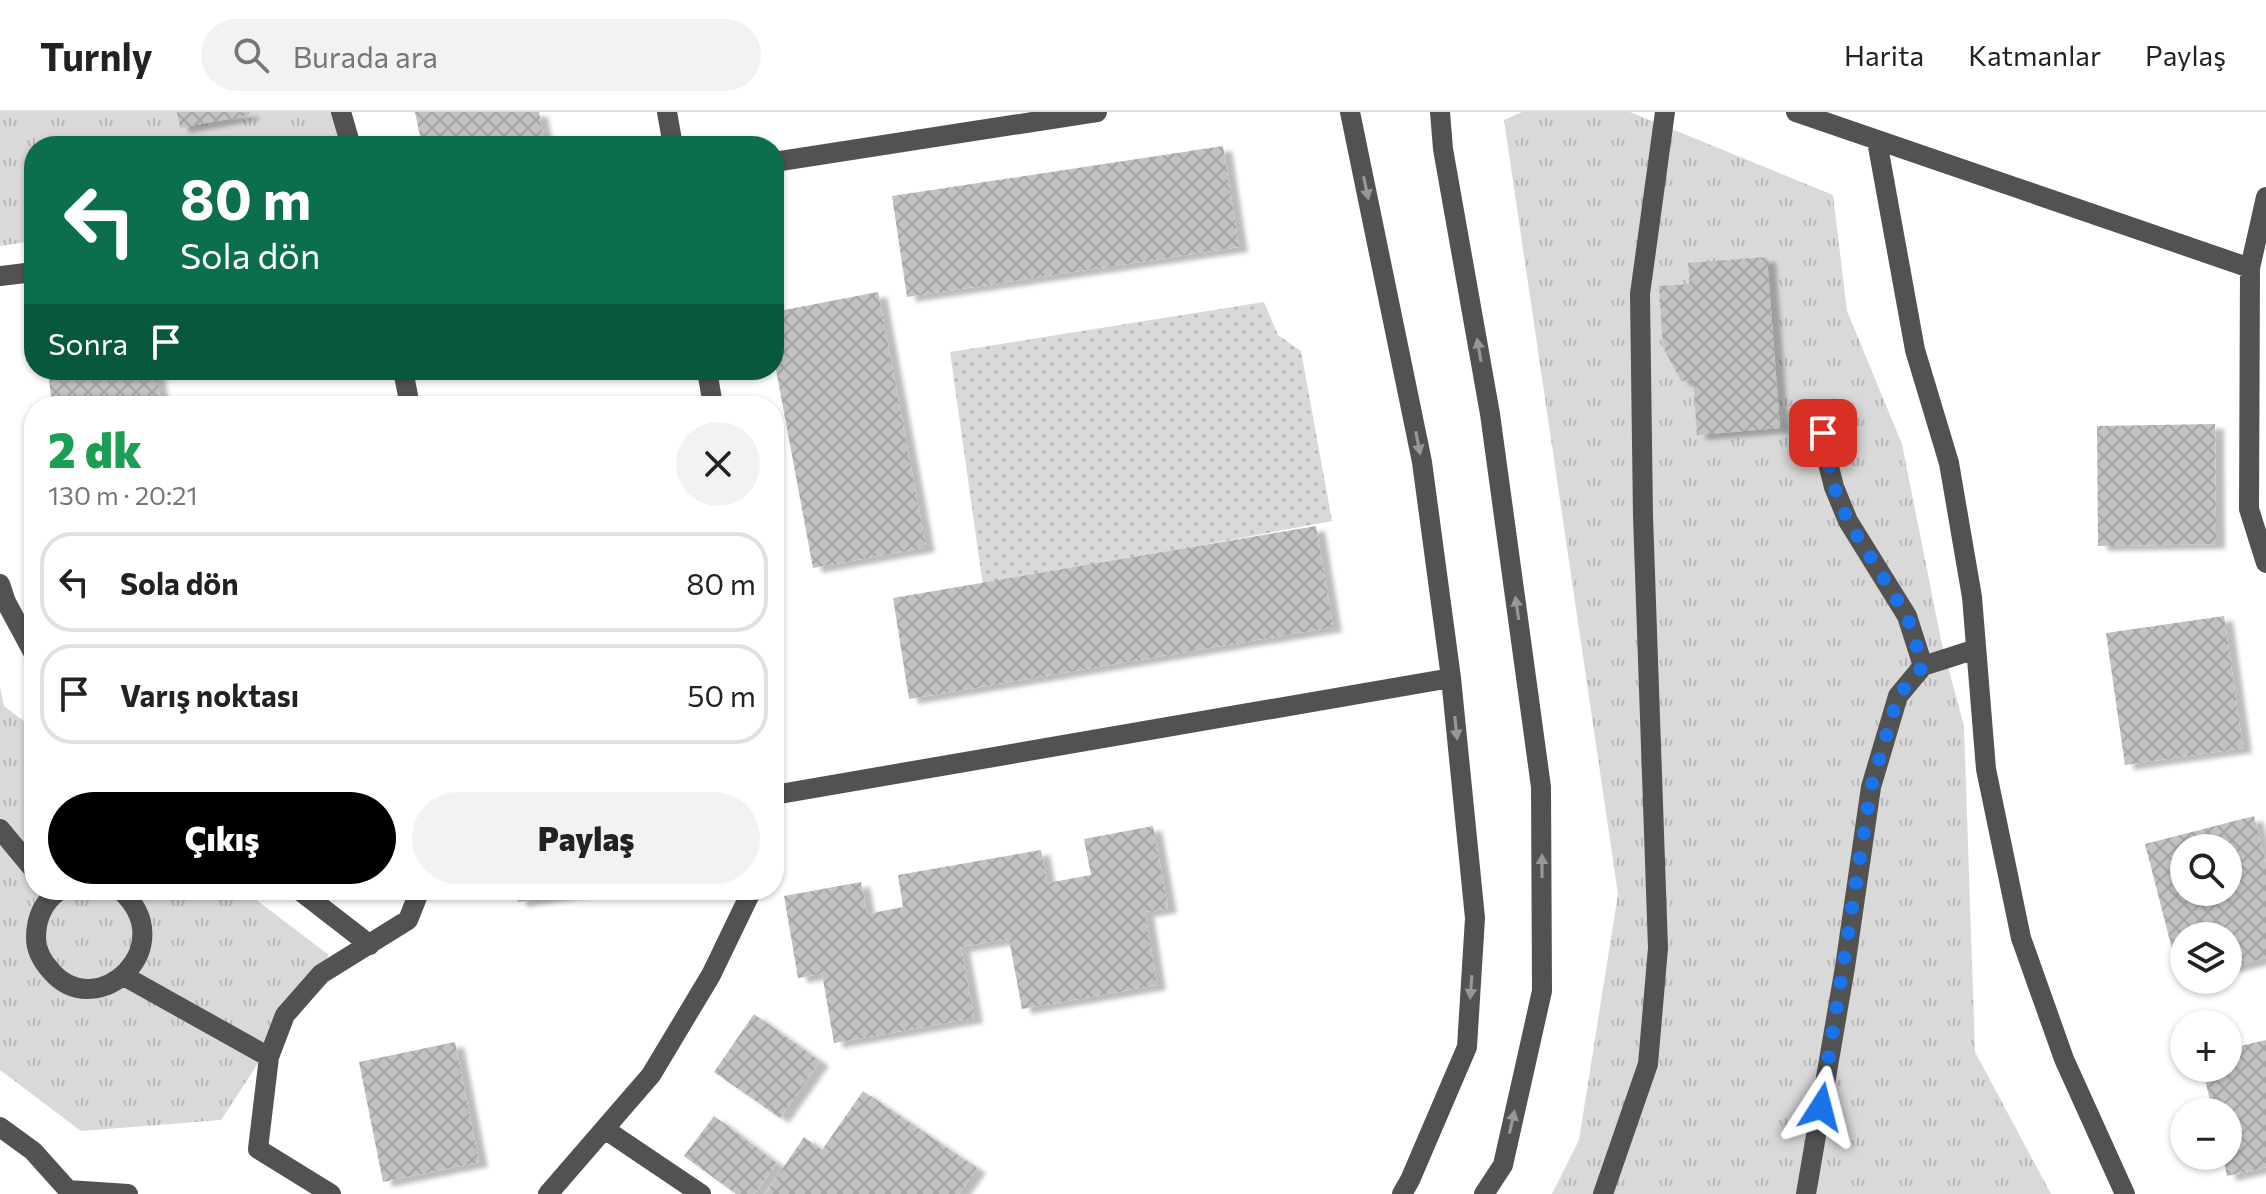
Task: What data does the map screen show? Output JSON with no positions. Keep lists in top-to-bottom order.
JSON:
{
  "page": {
    "header": "Turnly",
    "search": "Burada ara",
    "nav": ["Harita", "Katmanlar", "Paylaş"],
    "turn": ["80 m", "Sola dön"],
    "then": "Sonra",
    "heading": ["2 dk", "130 m · 20:21"],
    "list": [
      {
        "name": "Sola dön",
        "value": "80 m"
      },
      {
        "name": "Varış noktası",
        "value": "50 m"
      }
    ],
    "buttons": ["Çıkış", "Paylaş"],
    "map_buttons": ["+", "−"]
  }
}
